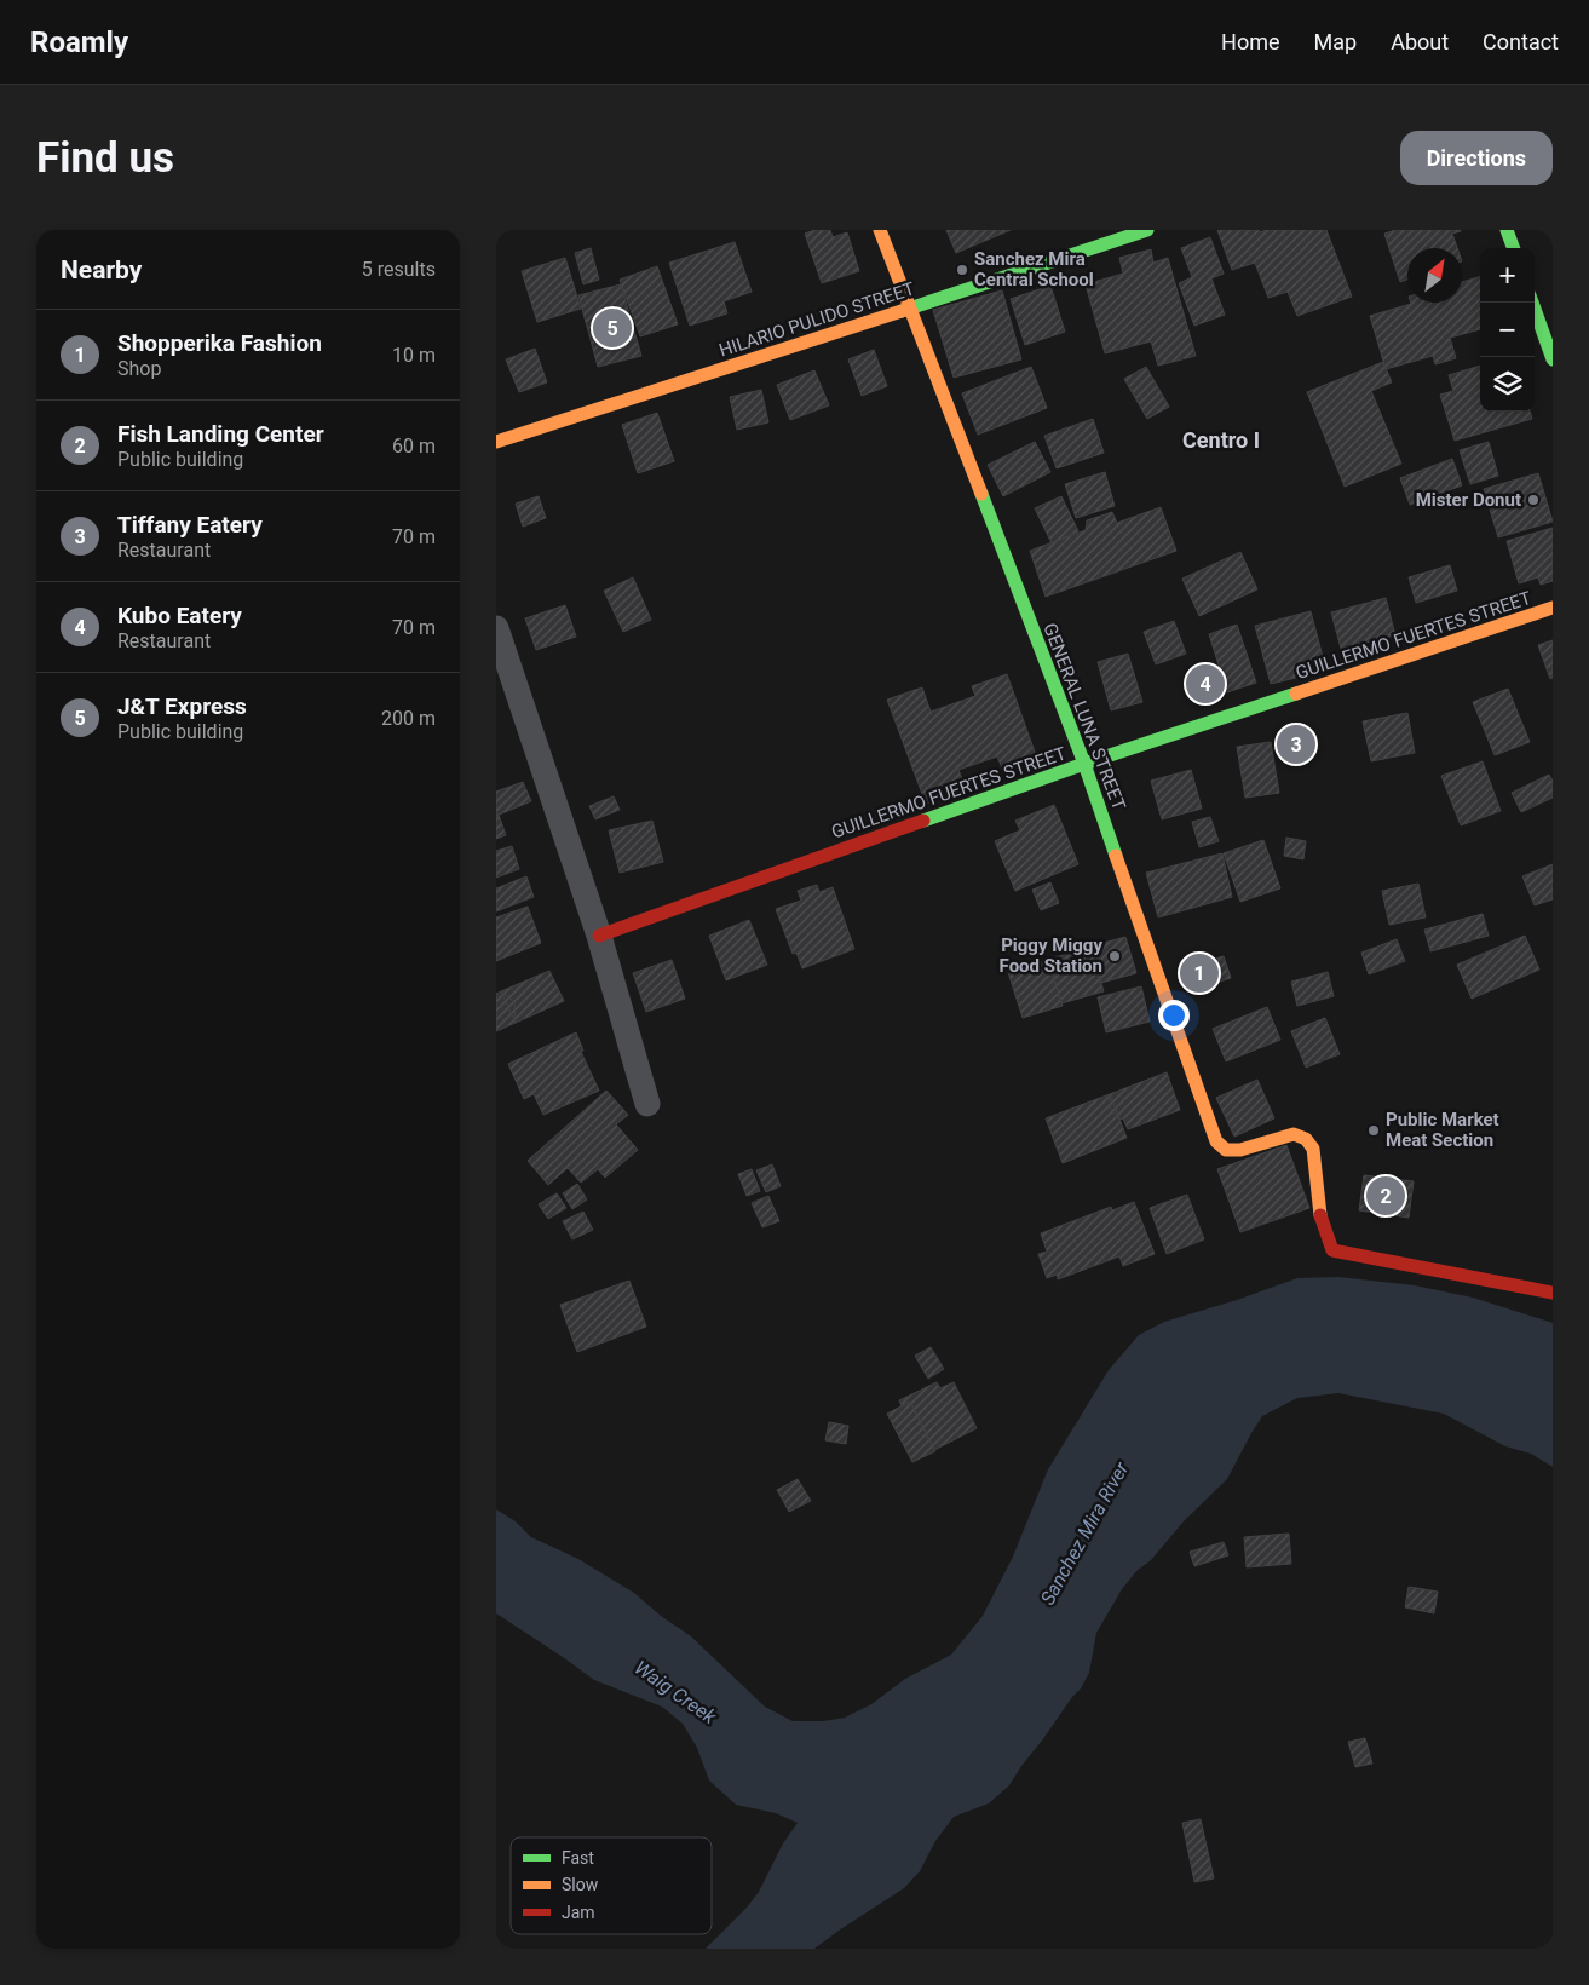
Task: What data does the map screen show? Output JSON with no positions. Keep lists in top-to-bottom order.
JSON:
{
  "streets": {
    "main road": ["HILARIO PULIDO STREET", "GUILLERMO FUERTES STREET", "GENERAL LUNA STREET"]
  },
  "crossings": [
    ["HILARIO PULIDO STREET", "GENERAL LUNA STREET"],
    ["GUILLERMO FUERTES STREET", "GENERAL LUNA STREET"]
  ],
  "districts": ["Centro I"],
  "water": ["Sanchez Mira River", "Waig Creek"],
  "places": [
    "Sanchez Mira Central School",
    "Mister Donut",
    "Piggy Miggy Food Station",
    "Public Market Meat Section"
  ],
  "legend": ["Fast", "Slow", "Jam"],
  "north": "top right",
  "page": {
    "header": "Roamly",
    "nav": [
      "Home",
      "Map",
      "About",
      "Contact"
    ],
    "buttons": "Directions",
    "title": "Find us",
    "heading": ["Nearby", "5 results"],
    "map_buttons": ["+", "−"],
    "pins": [
      "5",
      "4",
      "3",
      "1",
      "2"
    ],
    "list": [
      {
        "mark": "1",
        "name": "Shopperika Fashion",
        "note": "Shop",
        "value": "10 m"
      },
      {
        "mark": "2",
        "name": "Fish Landing Center",
        "note": "Public building",
        "value": "60 m"
      },
      {
        "mark": "3",
        "name": "Tiffany Eatery",
        "note": "Restaurant",
        "value": "70 m"
      },
      {
        "mark": "4",
        "name": "Kubo Eatery",
        "note": "Restaurant",
        "value": "70 m"
      },
      {
        "mark": "5",
        "name": "J&T Express",
        "note": "Public building",
        "value": "200 m"
      }
    ]
  }
}
